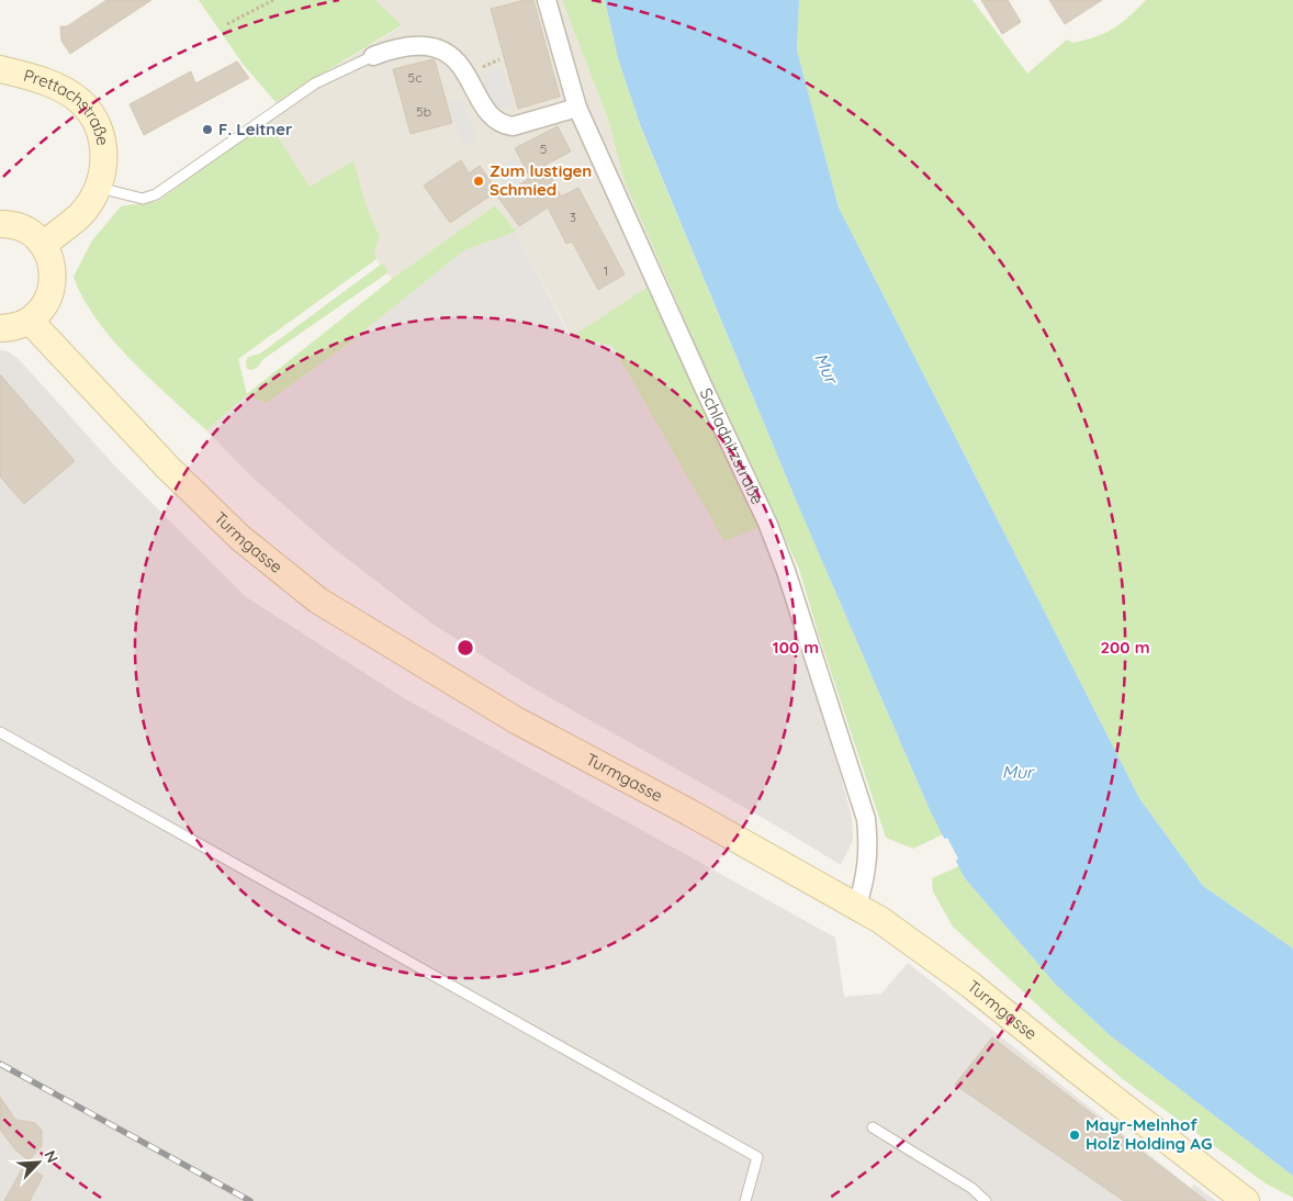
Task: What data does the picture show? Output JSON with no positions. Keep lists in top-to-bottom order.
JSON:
{
  "streets": {
    "main road": ["Prettachstraße", "Turmgasse"],
    "street": ["Schladnitzstraße"]
  },
  "crossings": [
    ["Schladnitzstraße", "Turmgasse"]
  ],
  "water": ["Mur"],
  "places": ["F. Leitner", "Zum lustigen Schmied", "Mayr-Melnhof Holz Holding AG"],
  "house_numbers": [
    "5c",
    "5b",
    "5",
    "3",
    "1"
  ],
  "north": "top right",
  "rings": ["100 m", "200 m"]
}
